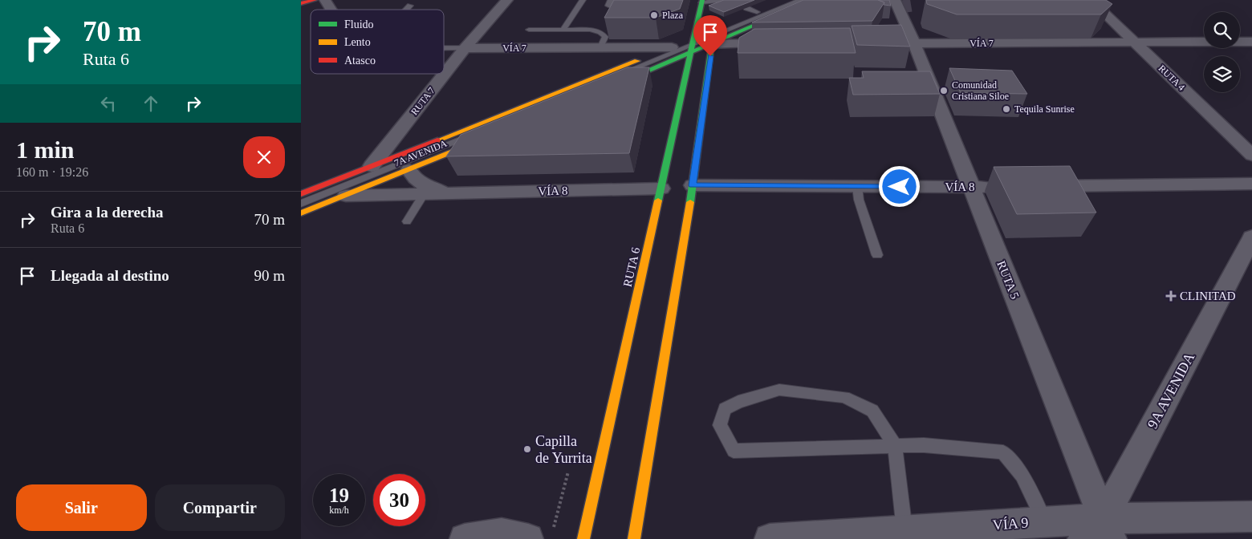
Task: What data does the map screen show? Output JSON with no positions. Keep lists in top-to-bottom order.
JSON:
{
  "streets": {
    "main road": ["7A AVENIDA", "RUTA 6"],
    "street": [
      "VÍA 7",
      "RUTA 4",
      "RUTA 7",
      "VÍA 8",
      "RUTA 5",
      "9A AVENIDA",
      "VÍA 9"
    ]
  },
  "crossings": [
    ["VÍA 7", "RUTA 4"],
    ["VÍA 7", "RUTA 7"],
    ["VÍA 7", "7A AVENIDA"],
    ["VÍA 7", "RUTA 5"],
    ["RUTA 7", "7A AVENIDA"],
    ["7A AVENIDA", "VÍA 8"],
    ["7A AVENIDA", "RUTA 6"],
    ["VÍA 8", "RUTA 6"],
    ["VÍA 8", "RUTA 5"],
    ["RUTA 5", "9A AVENIDA"],
    ["RUTA 5", "VÍA 9"],
    ["9A AVENIDA", "VÍA 9"]
  ],
  "places": {
    "other": [
      "Plaza",
      "Comunidad Cristiana Siloe",
      "Tequila Sunrise",
      "Capilla de Yurrita"
    ],
    "health": ["CLINITAD"]
  },
  "legend": ["Fluido", "Lento", "Atasco"],
  "page": {
    "turn": ["70 m", "Ruta 6"],
    "heading": ["1 min", "160 m · 19:26"],
    "list": [
      {
        "name": "Gira a la derecha",
        "note": "Ruta 6",
        "value": "70 m"
      },
      {
        "name": "Llegada al destino",
        "value": "90 m"
      }
    ],
    "speed": "19 km/h",
    "limit": "30",
    "buttons": ["Salir", "Compartir"]
  }
}
